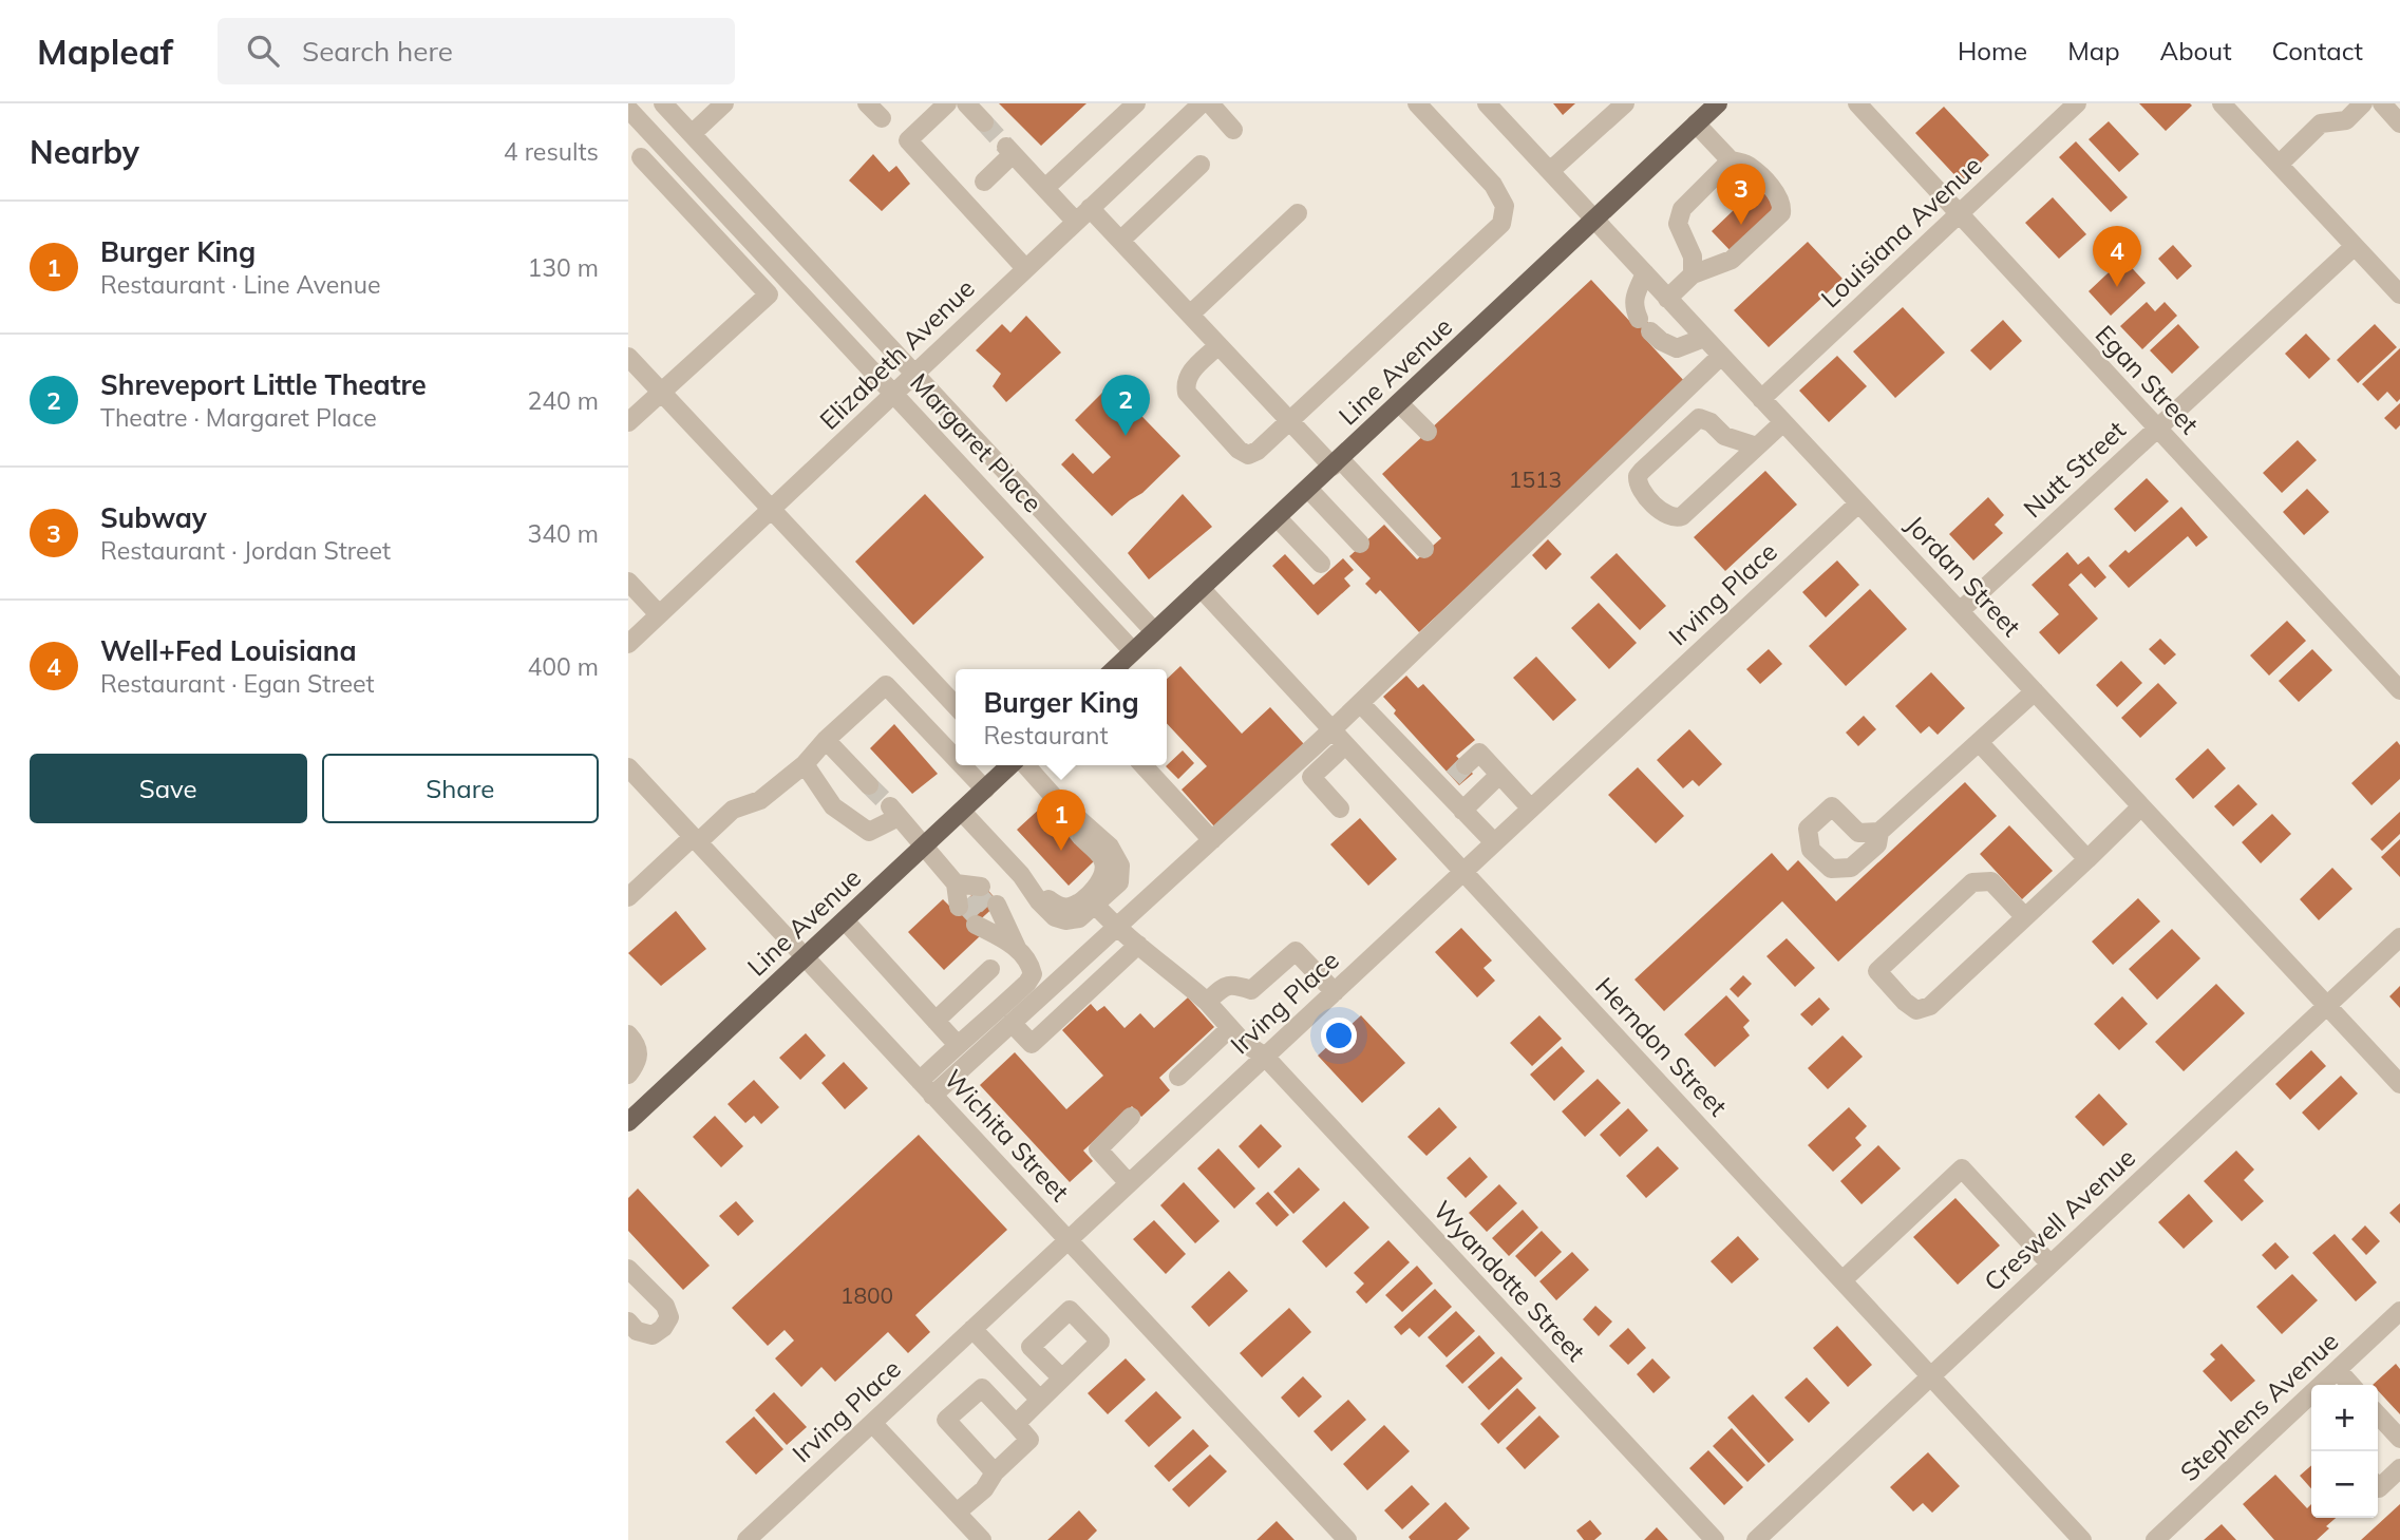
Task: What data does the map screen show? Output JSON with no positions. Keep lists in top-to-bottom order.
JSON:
{
  "streets": {
    "main road": ["Line Avenue"],
    "street": [
      "Louisiana Avenue",
      "Elizabeth Avenue",
      "Egan Street",
      "Margaret Place",
      "Nutt Street",
      "Jordan Street",
      "Irving Place",
      "Herndon Street",
      "Wichita Street",
      "Creswell Avenue",
      "Wyandotte Street",
      "Stephens Avenue"
    ]
  },
  "crossings": [
    ["Louisiana Avenue", "Egan Street"],
    ["Louisiana Avenue", "Jordan Street"],
    ["Elizabeth Avenue", "Margaret Place"],
    ["Line Avenue", "Margaret Place"],
    ["Line Avenue", "Jordan Street"],
    ["Line Avenue", "Herndon Street"],
    ["Line Avenue", "Wichita Street"],
    ["Egan Street", "Nutt Street"],
    ["Nutt Street", "Jordan Street"],
    ["Jordan Street", "Irving Place"],
    ["Jordan Street", "Creswell Avenue"],
    ["Irving Place", "Herndon Street"],
    ["Irving Place", "Wichita Street"],
    ["Irving Place", "Wyandotte Street"],
    ["Herndon Street", "Creswell Avenue"]
  ],
  "house_numbers": ["1513", "1800"],
  "page": {
    "header": "Mapleaf",
    "search": "Search here",
    "nav": [
      "Home",
      "Map",
      "About",
      "Contact"
    ],
    "heading": ["Nearby", "4 results"],
    "pins": [
      "3",
      "4",
      "2",
      "1"
    ],
    "list": [
      {
        "mark": "1",
        "name": "Burger King",
        "note": "Restaurant · Line Avenue",
        "value": "130 m"
      },
      {
        "mark": "2",
        "name": "Shreveport Little Theatre",
        "note": "Theatre · Margaret Place",
        "value": "240 m"
      },
      {
        "mark": "3",
        "name": "Subway",
        "note": "Restaurant · Jordan Street",
        "value": "340 m"
      },
      {
        "mark": "4",
        "name": "Well+Fed Louisiana",
        "note": "Restaurant · Egan Street",
        "value": "400 m"
      }
    ],
    "popup": ["Burger King", "Restaurant"],
    "buttons": ["Save", "Share"],
    "map_buttons": ["+", "−"]
  }
}
